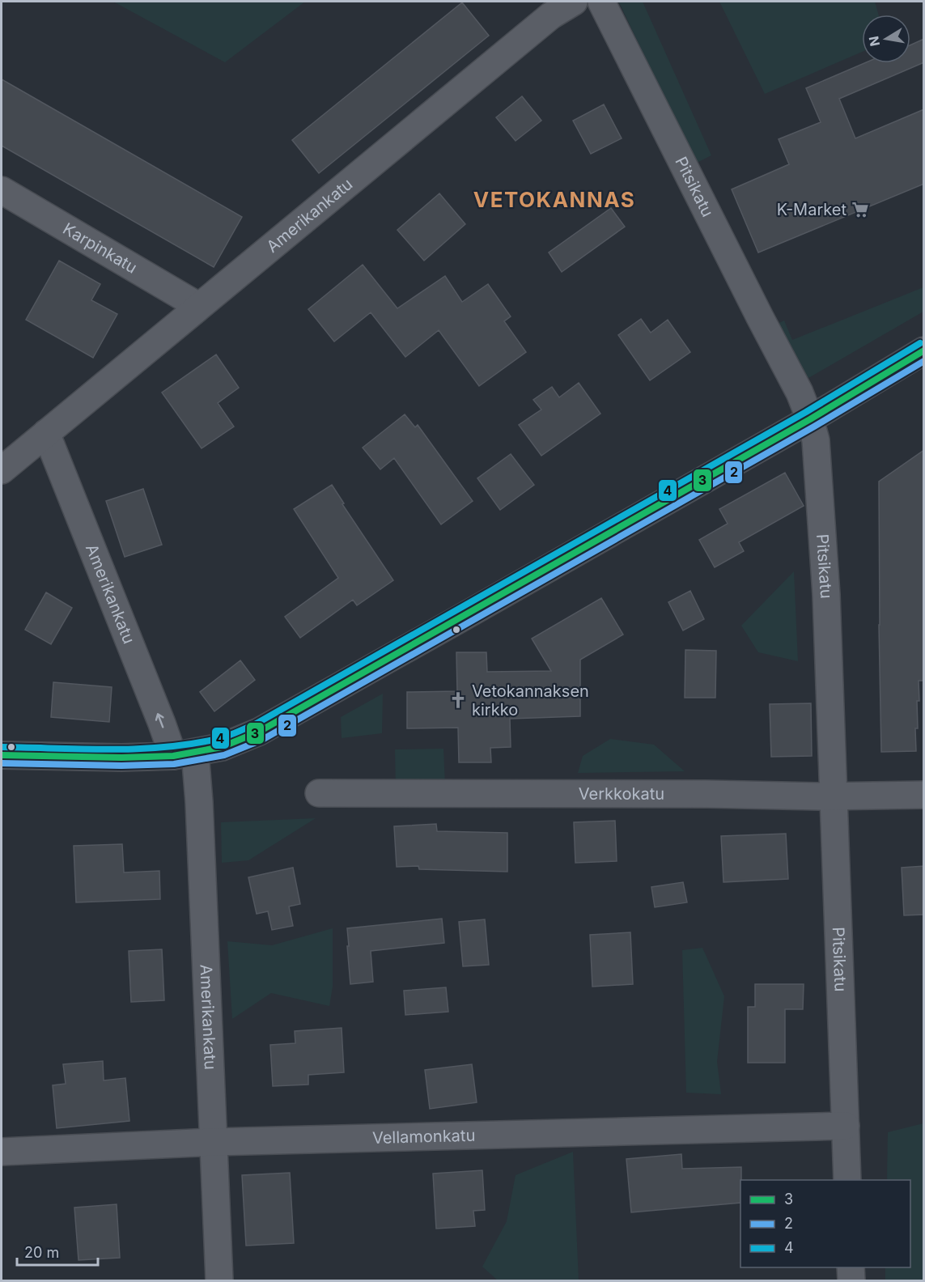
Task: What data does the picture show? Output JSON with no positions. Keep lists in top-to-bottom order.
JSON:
{
  "streets": {
    "street": [
      "Pitsikatu",
      "Amerikankatu",
      "Karpinkatu",
      "Verkkokatu",
      "Vellamonkatu"
    ]
  },
  "crossings": [
    ["Pitsikatu", "Verkkokatu"],
    ["Pitsikatu", "Vellamonkatu"],
    ["Amerikankatu", "Karpinkatu"],
    ["Amerikankatu", "Vellamonkatu"]
  ],
  "districts": ["VETOKANNAS"],
  "places": {
    "supermarket": ["K-Market"],
    "church": ["Vetokannaksen kirkko"]
  },
  "lines": ["transit line 4", "transit line 3", "transit line 2"],
  "legend": ["3", "2", "4"],
  "scale_bar": "20 m",
  "north": "left"
}
